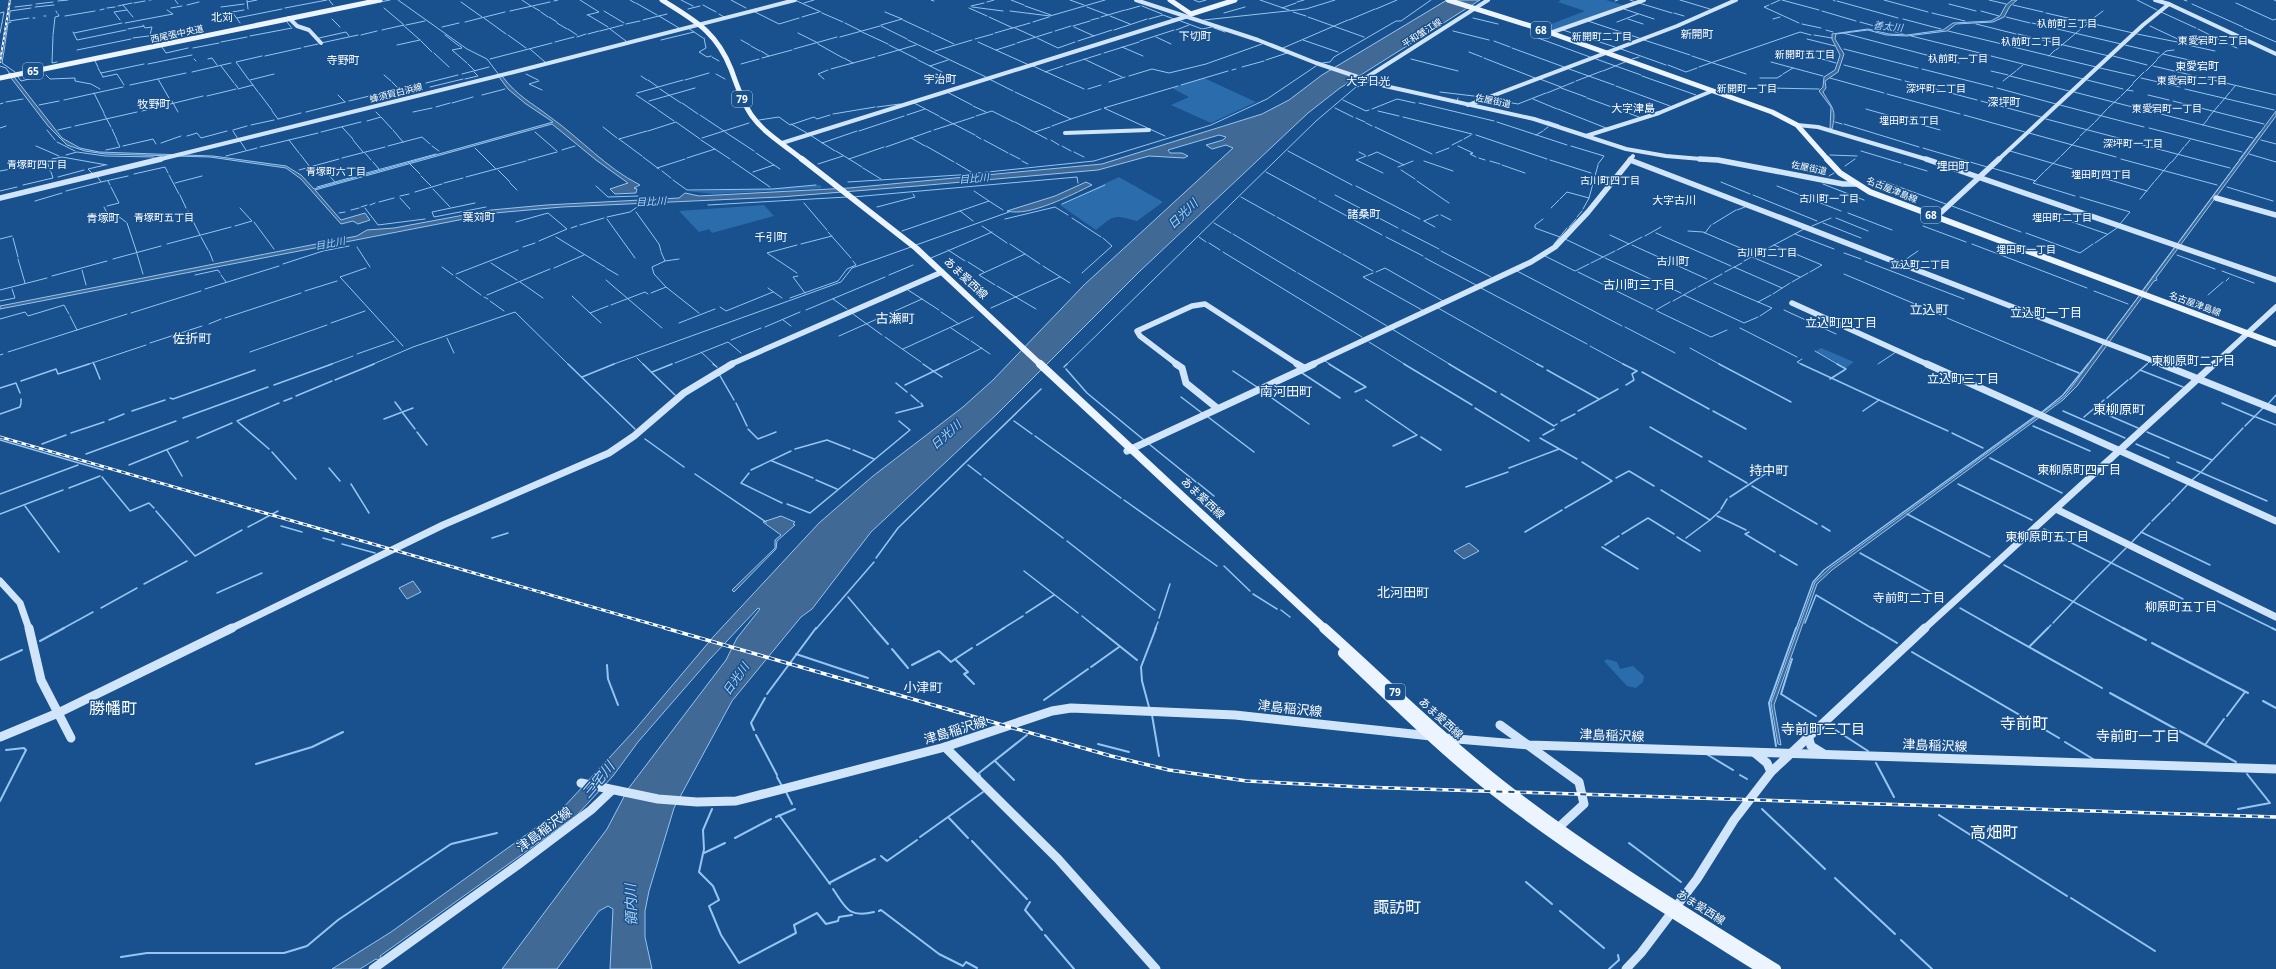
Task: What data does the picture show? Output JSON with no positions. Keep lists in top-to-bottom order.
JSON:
{
  "streets": {
    "main road": [
      "68",
      "西尾張中央道",
      "65",
      "79",
      "名古屋津島線",
      "あま愛西線"
    ],
    "street": [
      "平和蟹江線",
      "蜂須賀白浜線",
      "佐屋街道",
      "津島稲沢線"
    ]
  },
  "crossings": [
    ["68", "平和蟹江線"],
    ["68", "名古屋津島線"],
    ["平和蟹江線", "佐屋街道"],
    ["平和蟹江線", "名古屋津島線"],
    ["蜂須賀白浜線", "あま愛西線"],
    ["佐屋街道", "名古屋津島線"],
    ["あま愛西線", "津島稲沢線"]
  ],
  "districts": [
    "北苅",
    "杁前町三丁目",
    "新開町",
    "下切町",
    "新開町二丁目",
    "東愛宕町三丁目",
    "杁前町二丁目",
    "新開町五丁目",
    "杁前町一丁目",
    "寺野町",
    "東愛宕町",
    "宇治町",
    "東愛宕町二丁目",
    "大字日光",
    "新開町一丁目",
    "深坪町二丁目",
    "深坪町",
    "牧野町",
    "大字津島",
    "東愛宕町一丁目",
    "埋田町五丁目",
    "深坪町一丁目",
    "青塚町四丁目",
    "埋田町",
    "青塚町六丁目",
    "埋田町四丁目",
    "古川町四丁目",
    "古川町一丁目",
    "大字古川",
    "諸桑町",
    "青塚町五丁目",
    "葉苅町",
    "埋田町二丁目",
    "青塚町",
    "千引町",
    "埋田町一丁目",
    "古川町二丁目",
    "古川町",
    "立込町二丁目",
    "古川町三丁目",
    "立込町",
    "立込町一丁目",
    "古瀬町",
    "立込町四丁目",
    "佐折町",
    "東柳原町二丁目",
    "立込町三丁目",
    "南河田町",
    "東柳原町",
    "持中町",
    "東柳原町四丁目",
    "東柳原町五丁目",
    "北河田町",
    "寺前町二丁目",
    "柳原町五丁目",
    "小津町",
    "勝幡町",
    "寺前町",
    "寺前町三丁目",
    "寺前町一丁目",
    "高畑町",
    "諏訪町"
  ],
  "water": [
    "善太川",
    "目比川",
    "日光川",
    "三宅川",
    "領内川"
  ]
}
